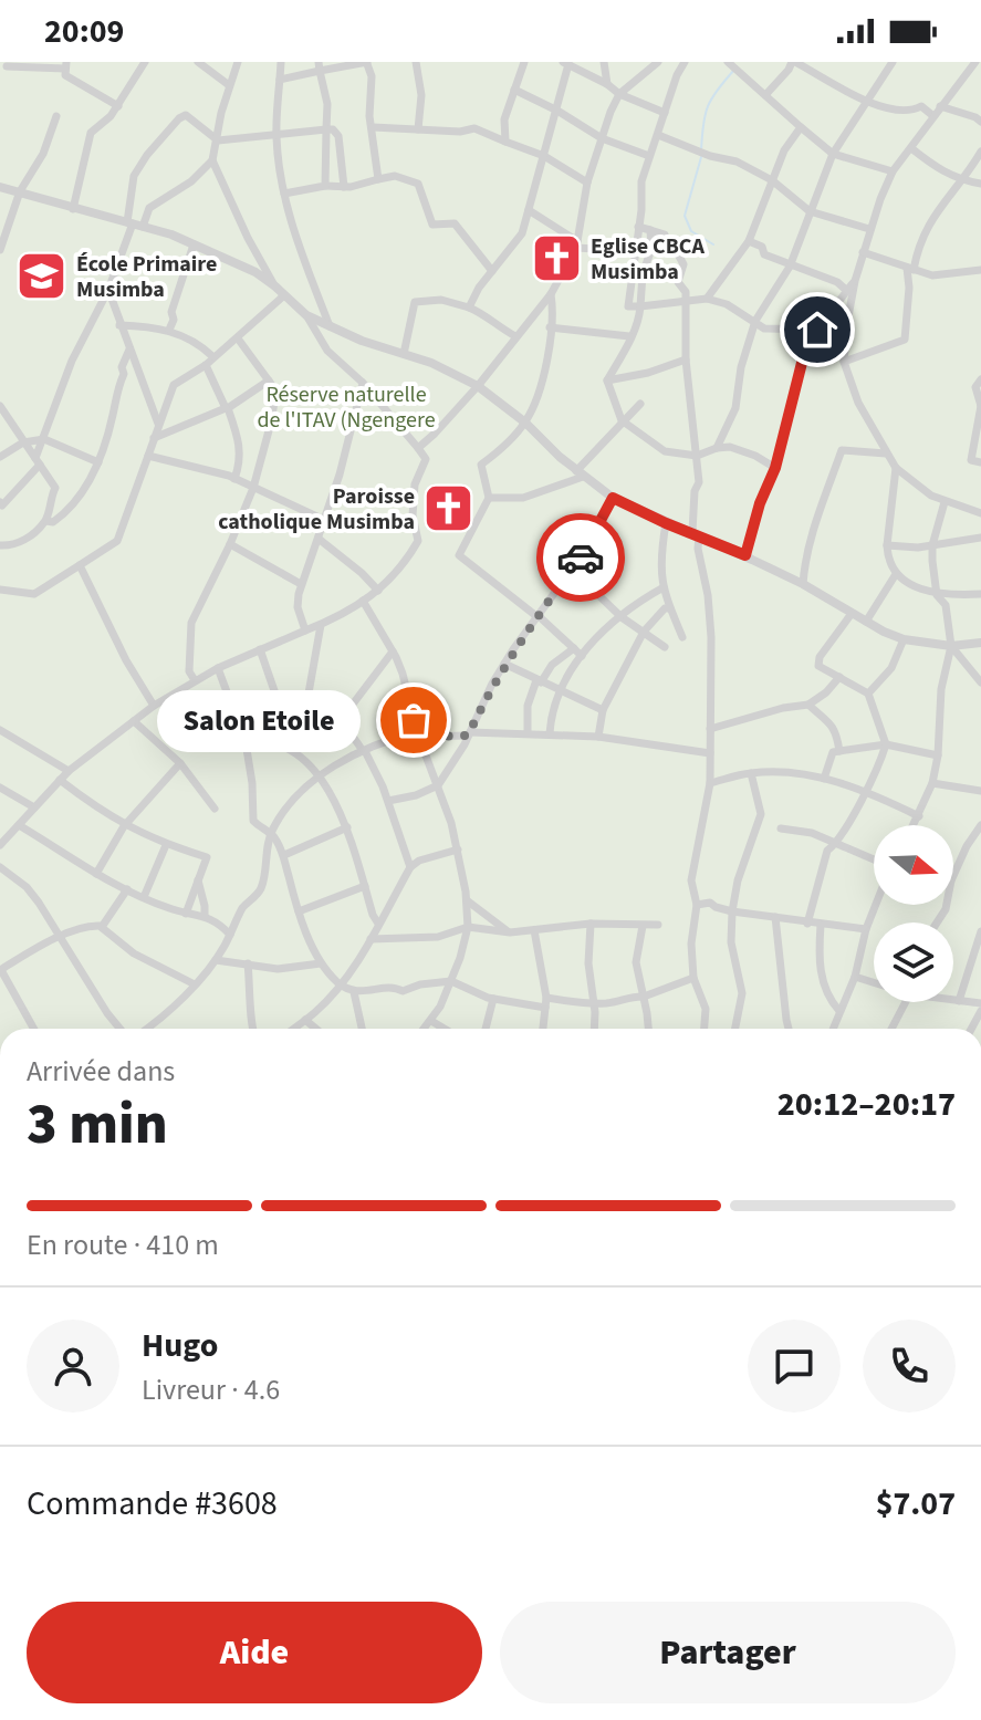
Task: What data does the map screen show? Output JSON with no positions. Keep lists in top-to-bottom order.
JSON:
{
  "parks": ["Réserve naturelle de l'ITAV (Ngengere"],
  "places": {
    "church": ["Eglise CBCA Musimba", "Paroisse catholique Musimba"],
    "school or university": ["École Primaire Musimba"],
    "other": ["Salon Etoile"]
  },
  "north": "right",
  "page": {
    "status": "20:09",
    "bubble": "Salon Etoile",
    "heading": ["3 min", "Arrivée dans", "20:12–20:17"],
    "panel": [
      "Hugo",
      "Livreur · 4.6",
      "Commande #3608",
      "$7.07"
    ],
    "bar": "En route · 410 m",
    "buttons": ["Aide", "Partager"]
  }
}
